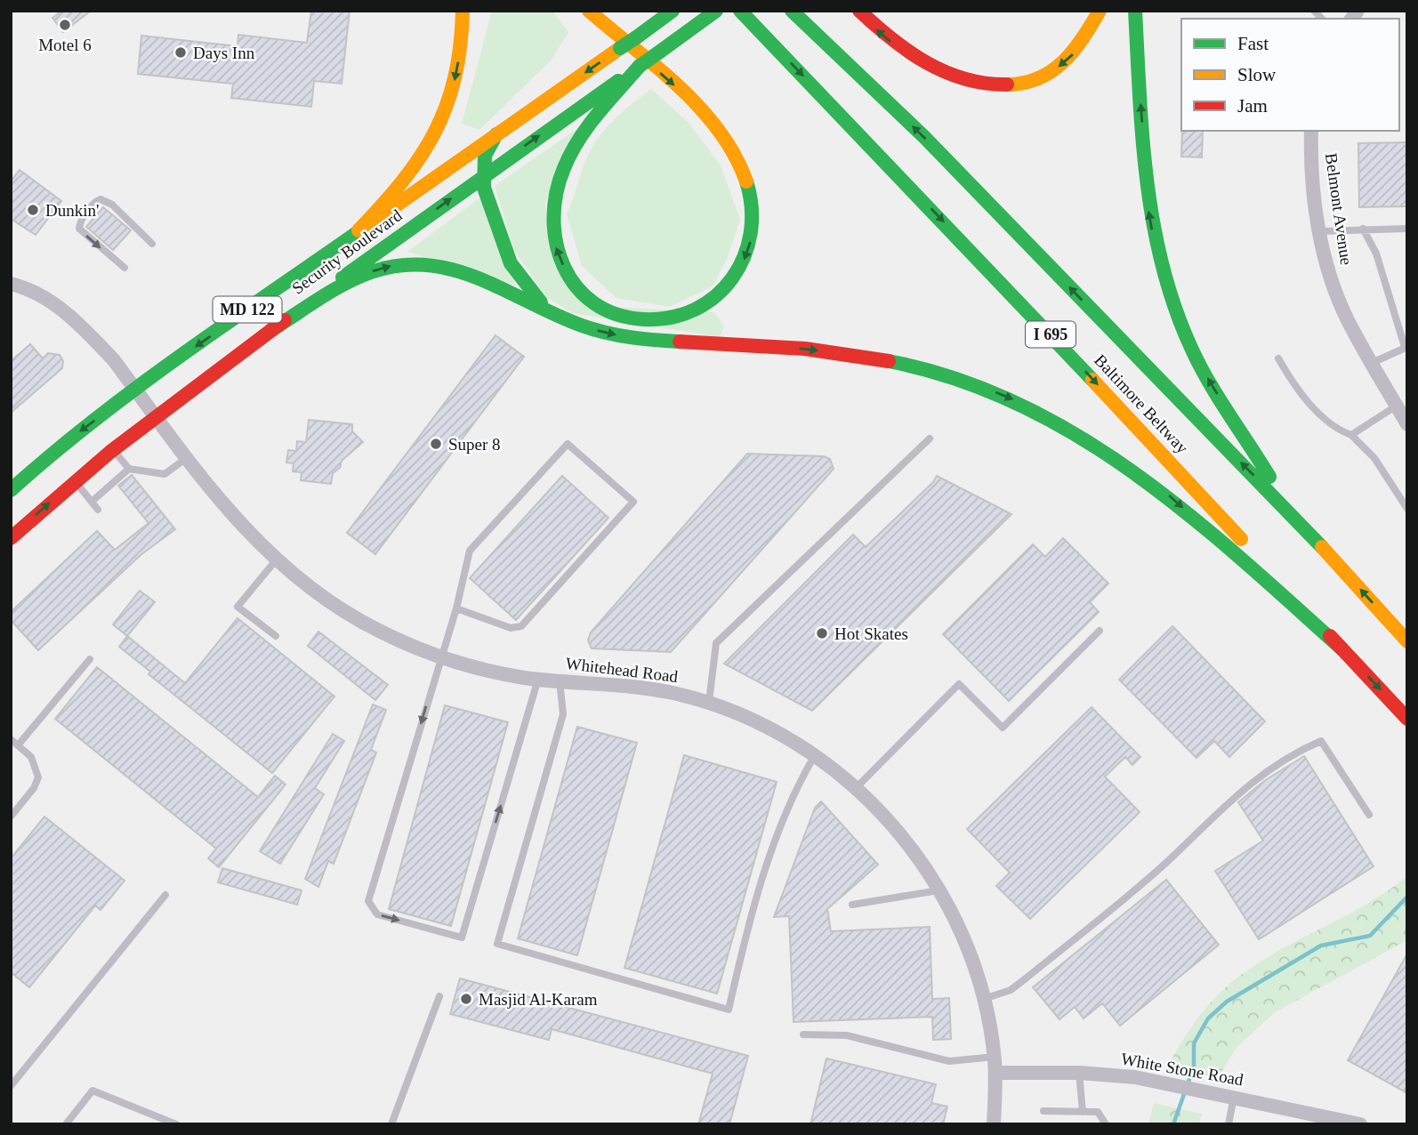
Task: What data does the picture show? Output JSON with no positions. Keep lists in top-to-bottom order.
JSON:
{
  "streets": {
    "main road": [
      "Security Boulevard",
      "MD 122",
      "I 695",
      "Baltimore Beltway"
    ],
    "street": ["Belmont Avenue", "Whitehead Road", "White Stone Road"]
  },
  "crossings": [
    ["Security Boulevard", "Whitehead Road"],
    ["Whitehead Road", "White Stone Road"]
  ],
  "places": [
    "Motel 6",
    "Days Inn",
    "Dunkin'",
    "Super 8",
    "Hot Skates",
    "Masjid Al-Karam"
  ],
  "legend": ["Fast", "Slow", "Jam"]
}
